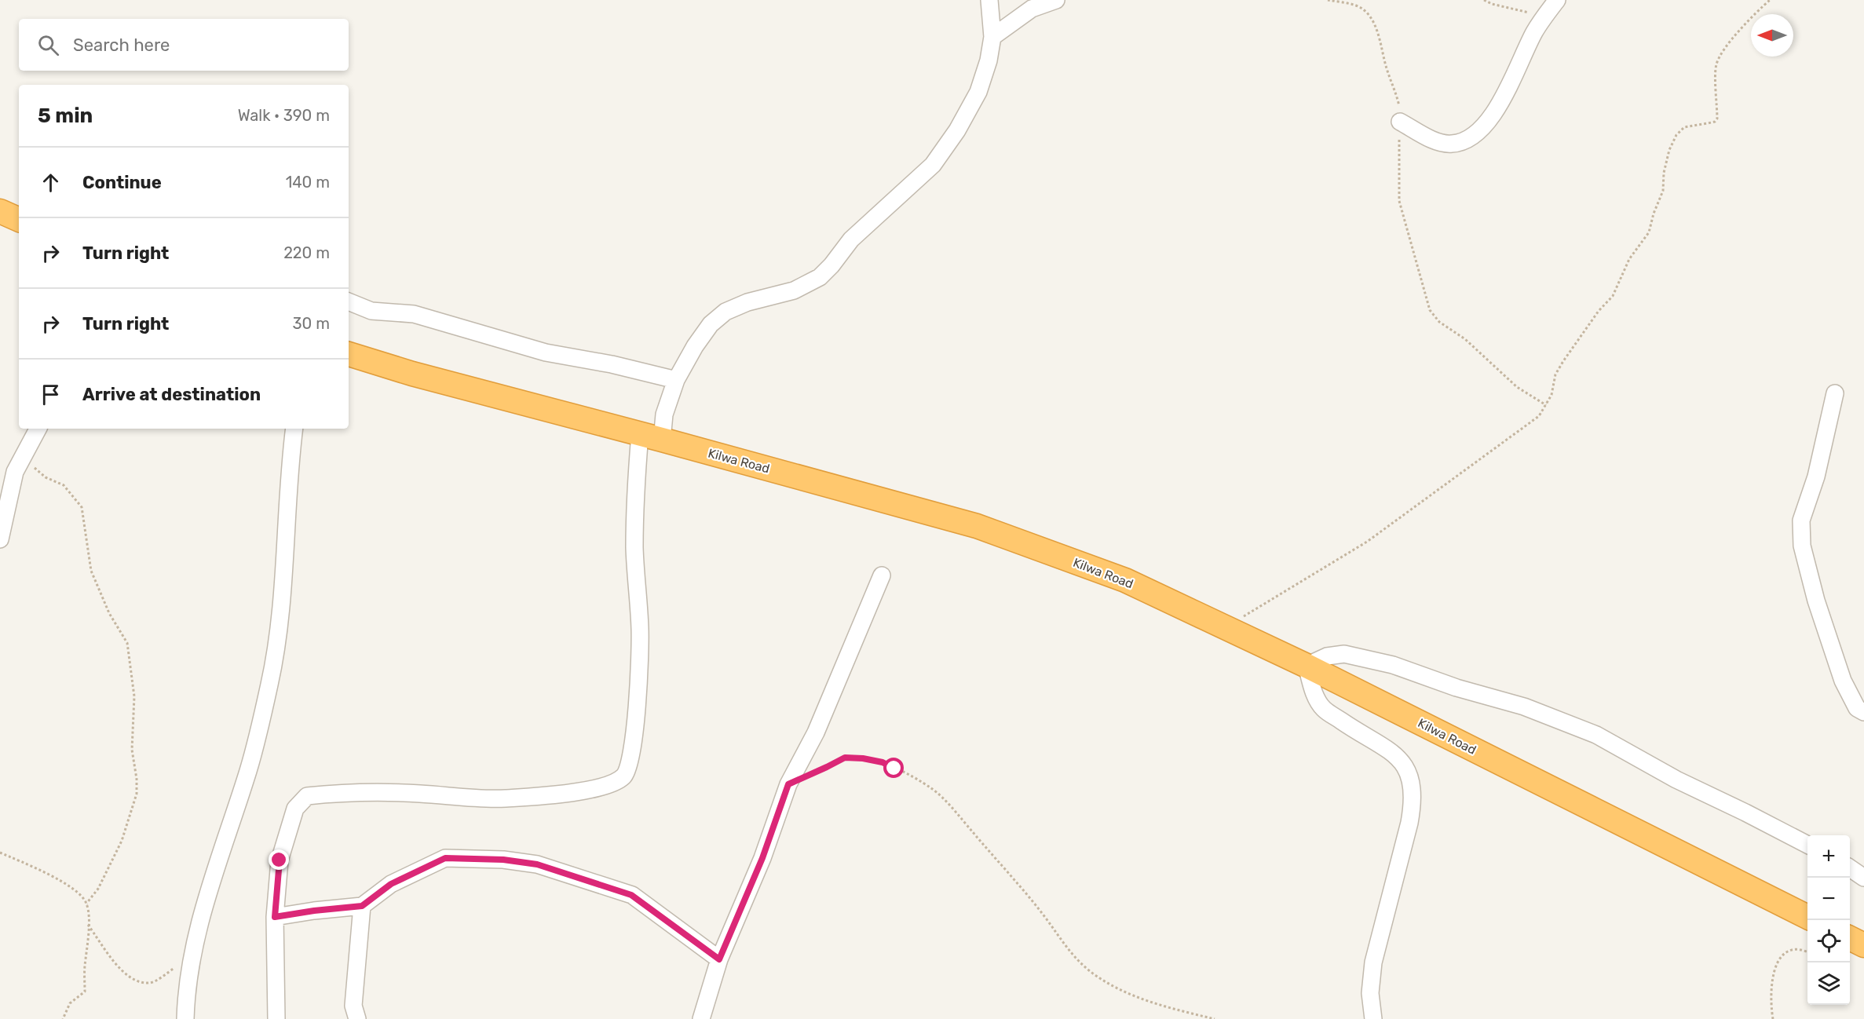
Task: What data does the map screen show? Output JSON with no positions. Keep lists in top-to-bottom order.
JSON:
{
  "streets": {
    "highway": ["Kilwa Road"]
  },
  "north": "left",
  "page": {
    "search": "Search here",
    "heading": ["5 min", "Walk · 390 m"],
    "list": [
      ["Continue", "140 m"],
      ["Turn right", "220 m"],
      ["Turn right", "30 m"],
      "Arrive at destination"
    ],
    "map_buttons": ["+", "−"]
  }
}
